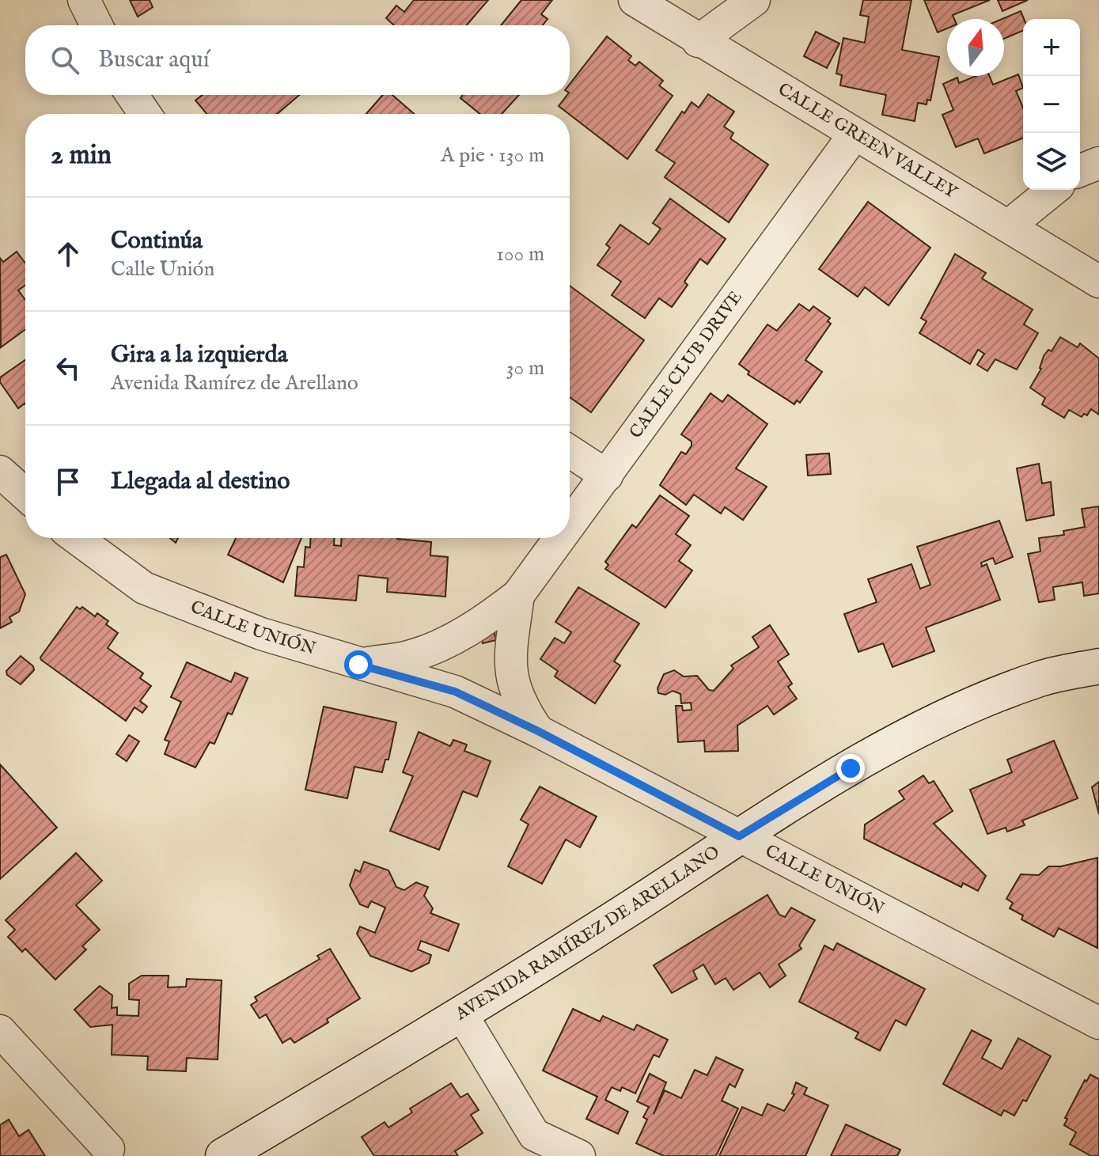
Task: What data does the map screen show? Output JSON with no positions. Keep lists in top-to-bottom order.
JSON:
{
  "streets": {
    "street": [
      "CALLE GREEN VALLEY",
      "CALLE CLUB DRIVE",
      "CALLE UNIÓN",
      "AVENIDA RAMÍREZ DE ARELLANO"
    ]
  },
  "crossings": [
    ["CALLE GREEN VALLEY", "CALLE CLUB DRIVE"],
    ["CALLE CLUB DRIVE", "CALLE UNIÓN"],
    ["CALLE UNIÓN", "AVENIDA RAMÍREZ DE ARELLANO"]
  ],
  "north": "top",
  "page": {
    "map_buttons": ["+", "−"],
    "search": "Buscar aquí",
    "heading": ["2 min", "A pie · 130 m"],
    "list": [
      ["Continúa", "Calle Unión", "100 m"],
      ["Gira a la izquierda", "Avenida Ramírez de Arellano", "30 m"],
      "Llegada al destino"
    ]
  }
}
